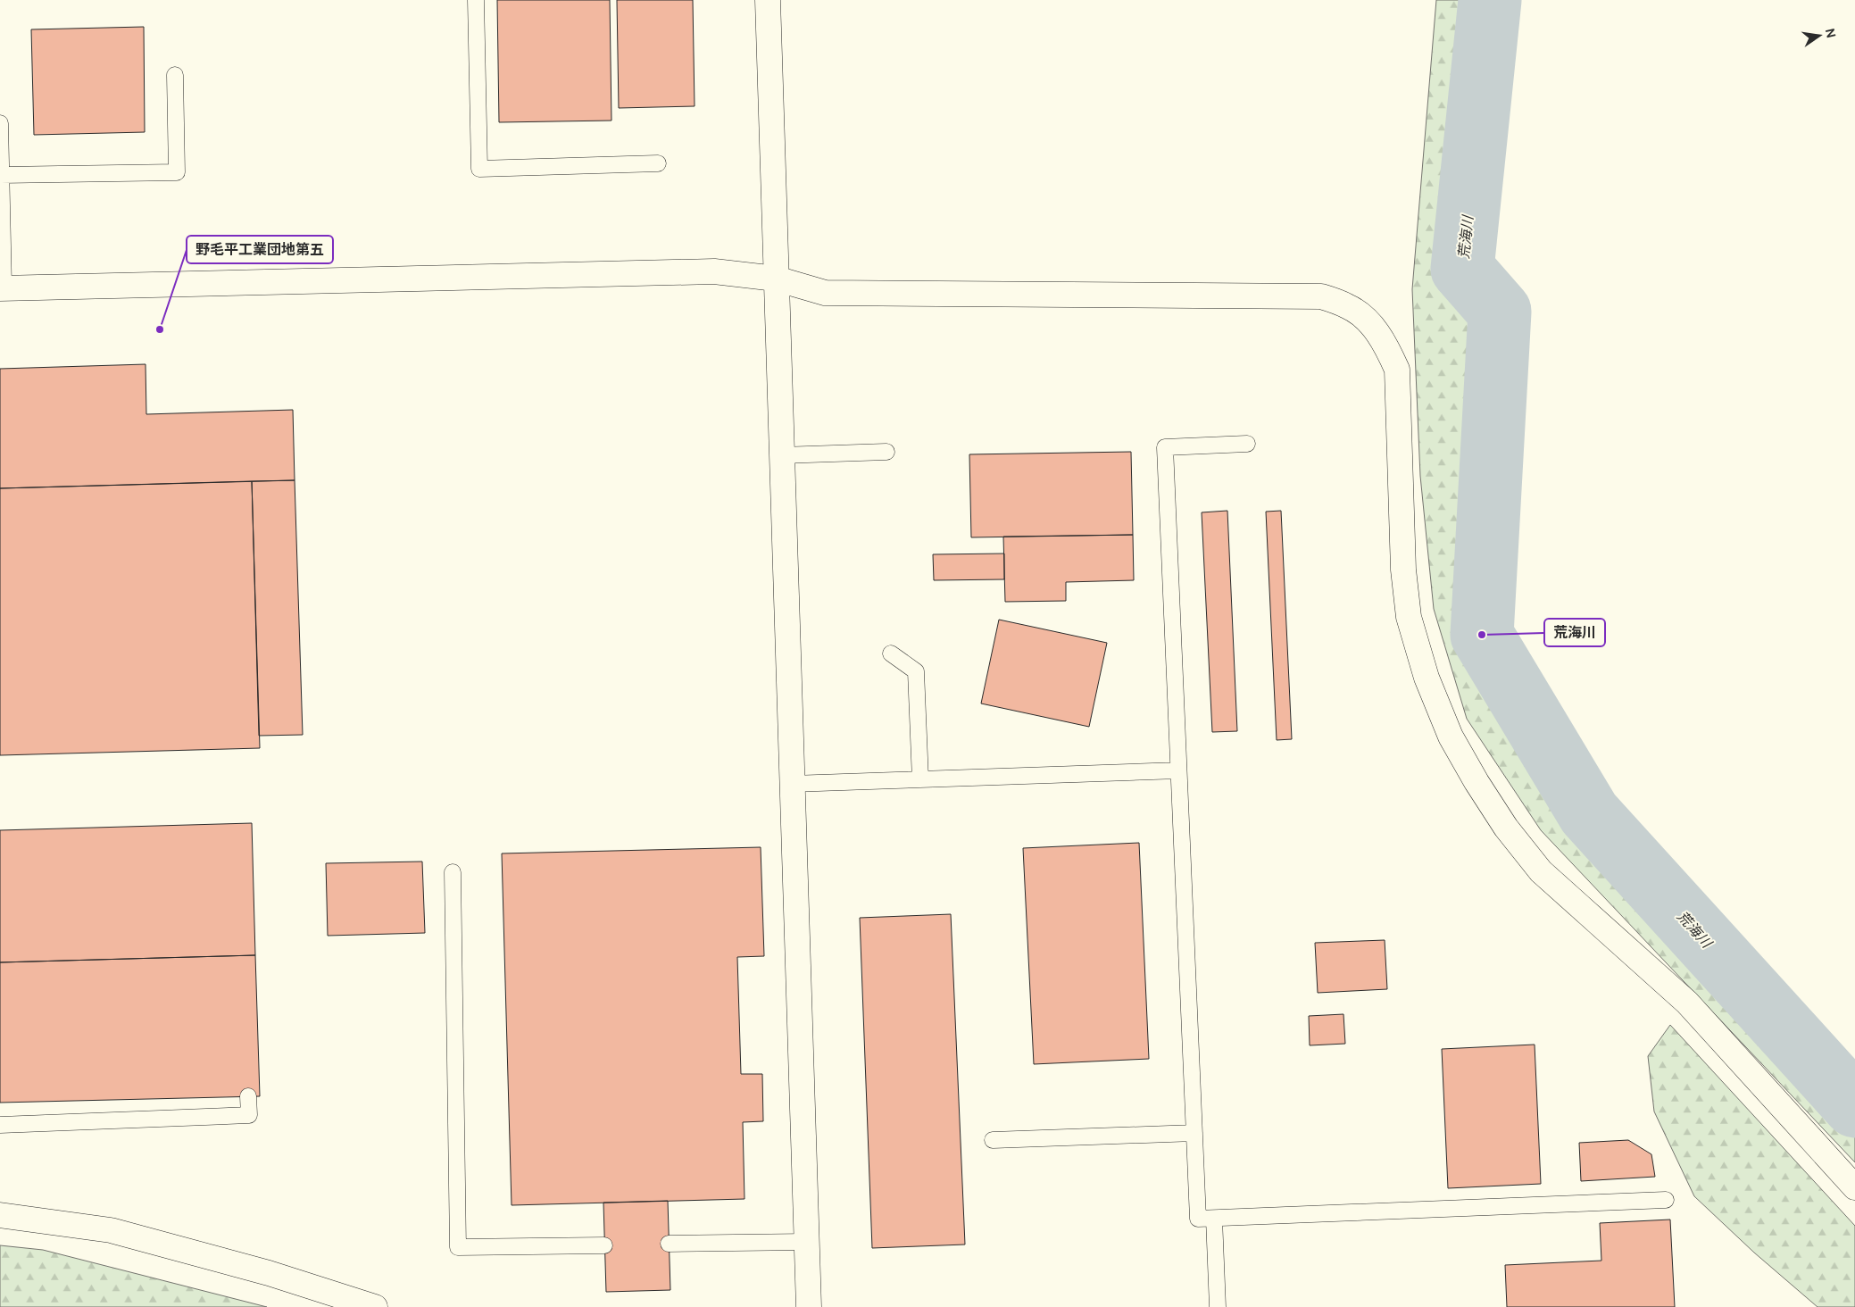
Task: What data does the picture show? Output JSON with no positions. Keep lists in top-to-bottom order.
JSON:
{
  "water": ["荒海川"],
  "places": ["野毛平工業団地第五", "荒海川"],
  "north": "right"
}
